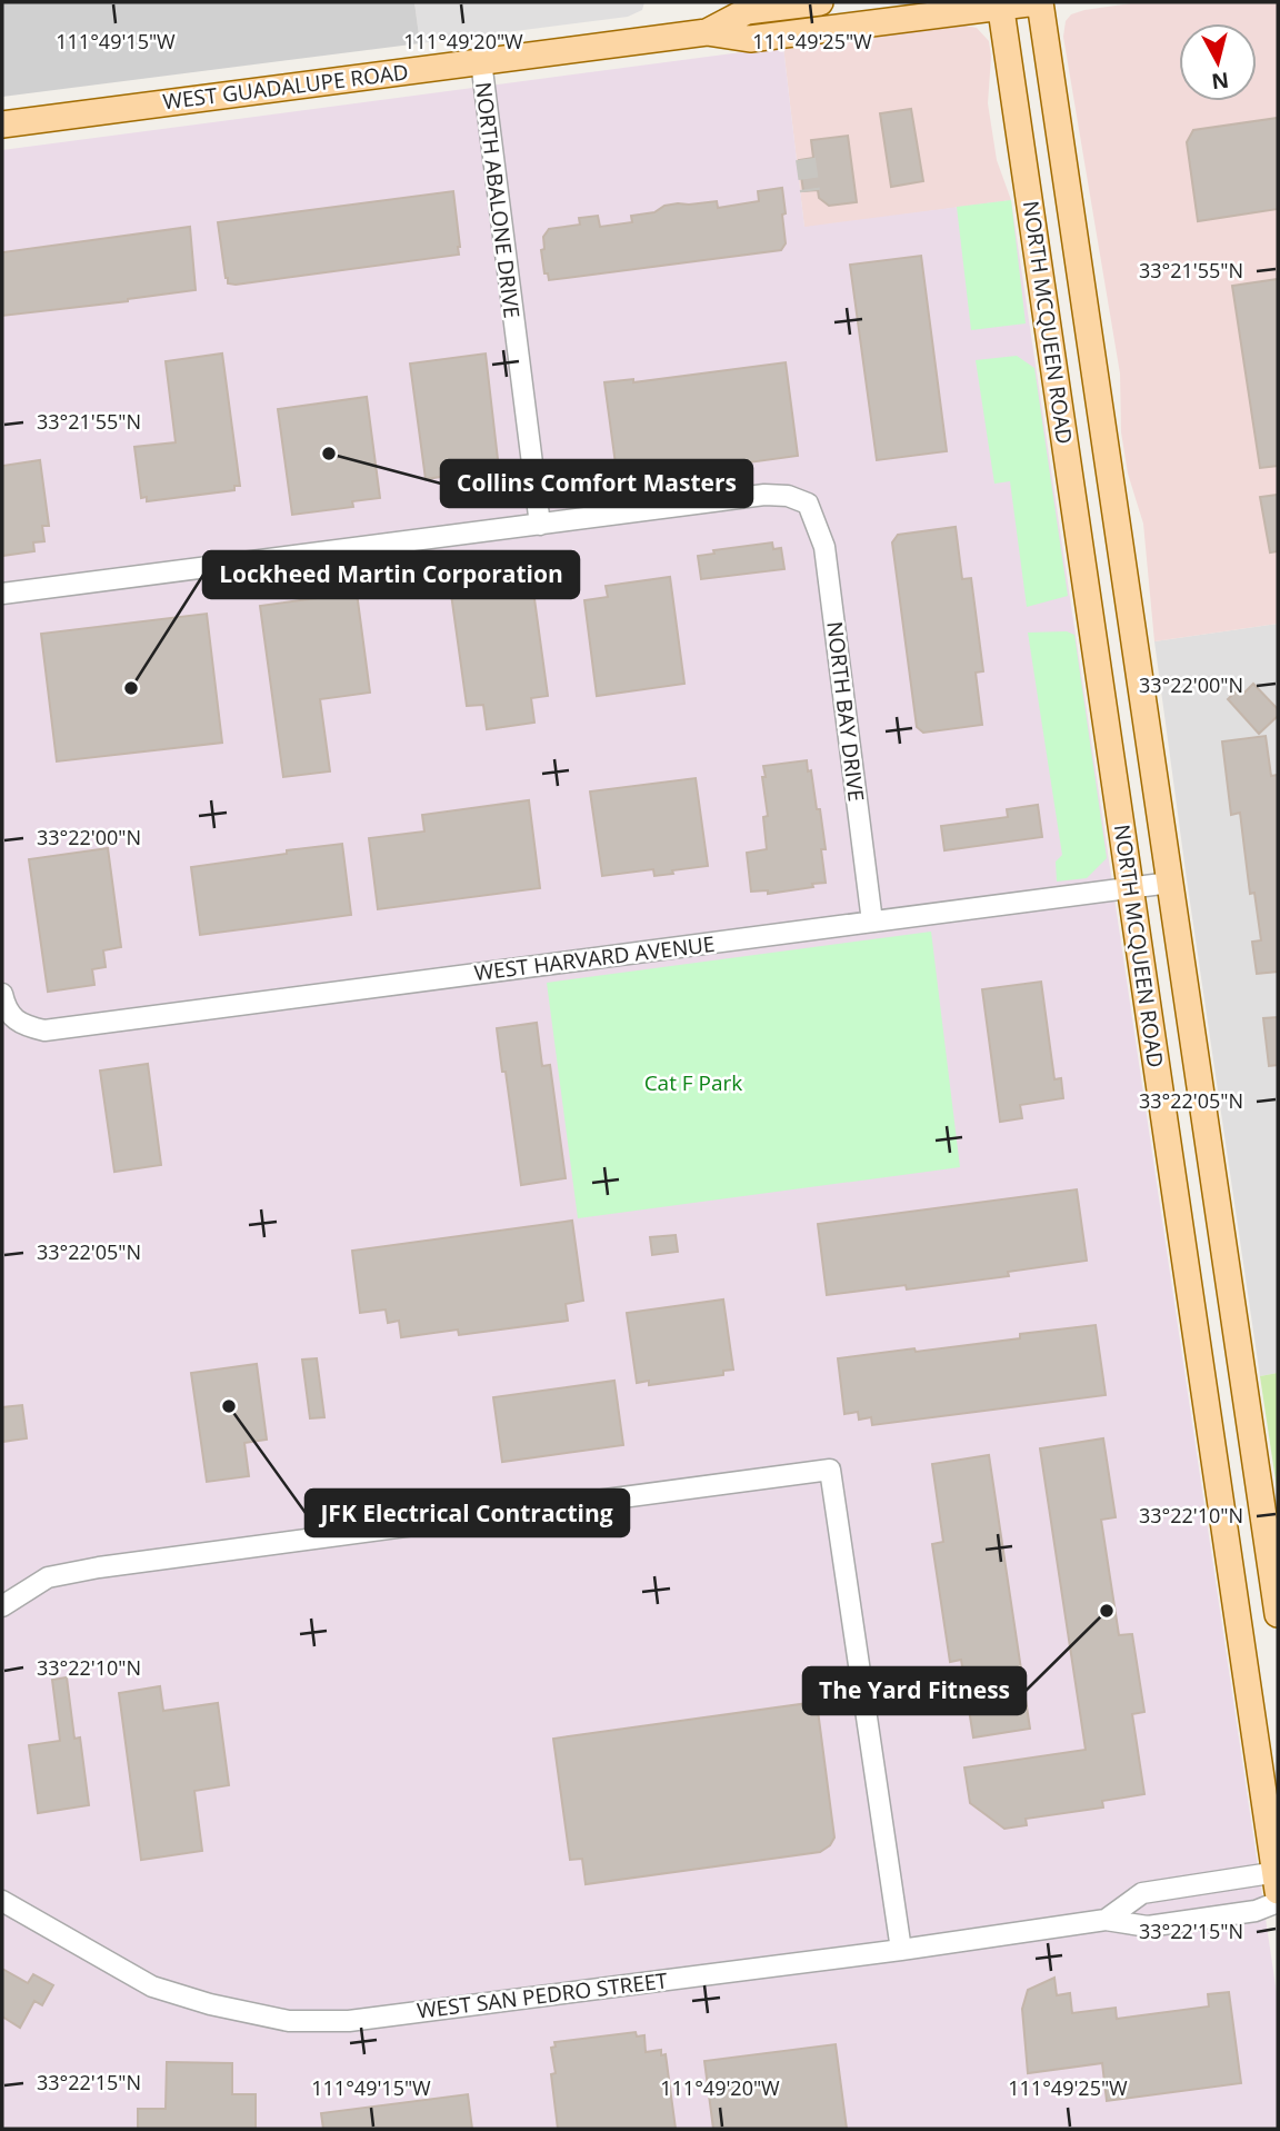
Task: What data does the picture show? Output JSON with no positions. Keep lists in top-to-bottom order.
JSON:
{
  "streets": {
    "main road": ["WEST GUADALUPE ROAD", "NORTH MCQUEEN ROAD"],
    "street": [
      "NORTH ABALONE DRIVE",
      "NORTH BAY DRIVE",
      "WEST HARVARD AVENUE",
      "WEST SAN PEDRO STREET"
    ]
  },
  "crossings": [
    ["WEST GUADALUPE ROAD", "NORTH ABALONE DRIVE"],
    ["WEST GUADALUPE ROAD", "NORTH MCQUEEN ROAD"],
    ["NORTH ABALONE DRIVE", "NORTH BAY DRIVE"],
    ["NORTH MCQUEEN ROAD", "WEST HARVARD AVENUE"],
    ["NORTH MCQUEEN ROAD", "WEST SAN PEDRO STREET"],
    ["NORTH BAY DRIVE", "WEST HARVARD AVENUE"]
  ],
  "parks": ["Cat F Park"],
  "places": [
    "Collins Comfort Masters",
    "Lockheed Martin Corporation",
    "JFK Electrical Contracting",
    "The Yard Fitness"
  ],
  "north": "bottom",
  "coordinates": [
    "111°49'15\"W",
    "111°49'20\"W",
    "111°49'25\"W",
    "33°21'55\"N",
    "33°22'00\"N",
    "33°22'05\"N",
    "33°22'10\"N",
    "33°22'15\"N"
  ]
}
